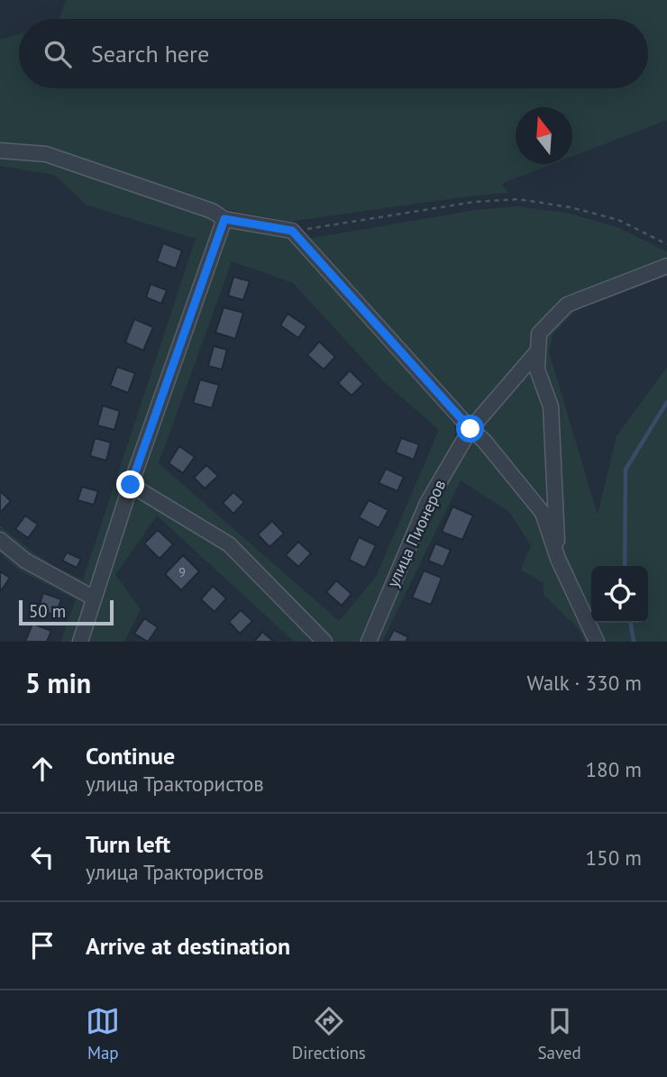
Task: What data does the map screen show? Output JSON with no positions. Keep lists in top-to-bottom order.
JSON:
{
  "streets": {
    "street": ["улица Пионеров"]
  },
  "house_numbers": ["9"],
  "scale_bar": "50 m",
  "north": "top",
  "page": {
    "search": "Search here",
    "scale": "50 m",
    "heading": ["5 min", "Walk · 330 m"],
    "list": [
      ["Continue", "улица Трактористов", "180 m"],
      ["Turn left", "улица Трактористов", "150 m"],
      "Arrive at destination"
    ],
    "nav": ["Map", "Directions", "Saved"]
  }
}
